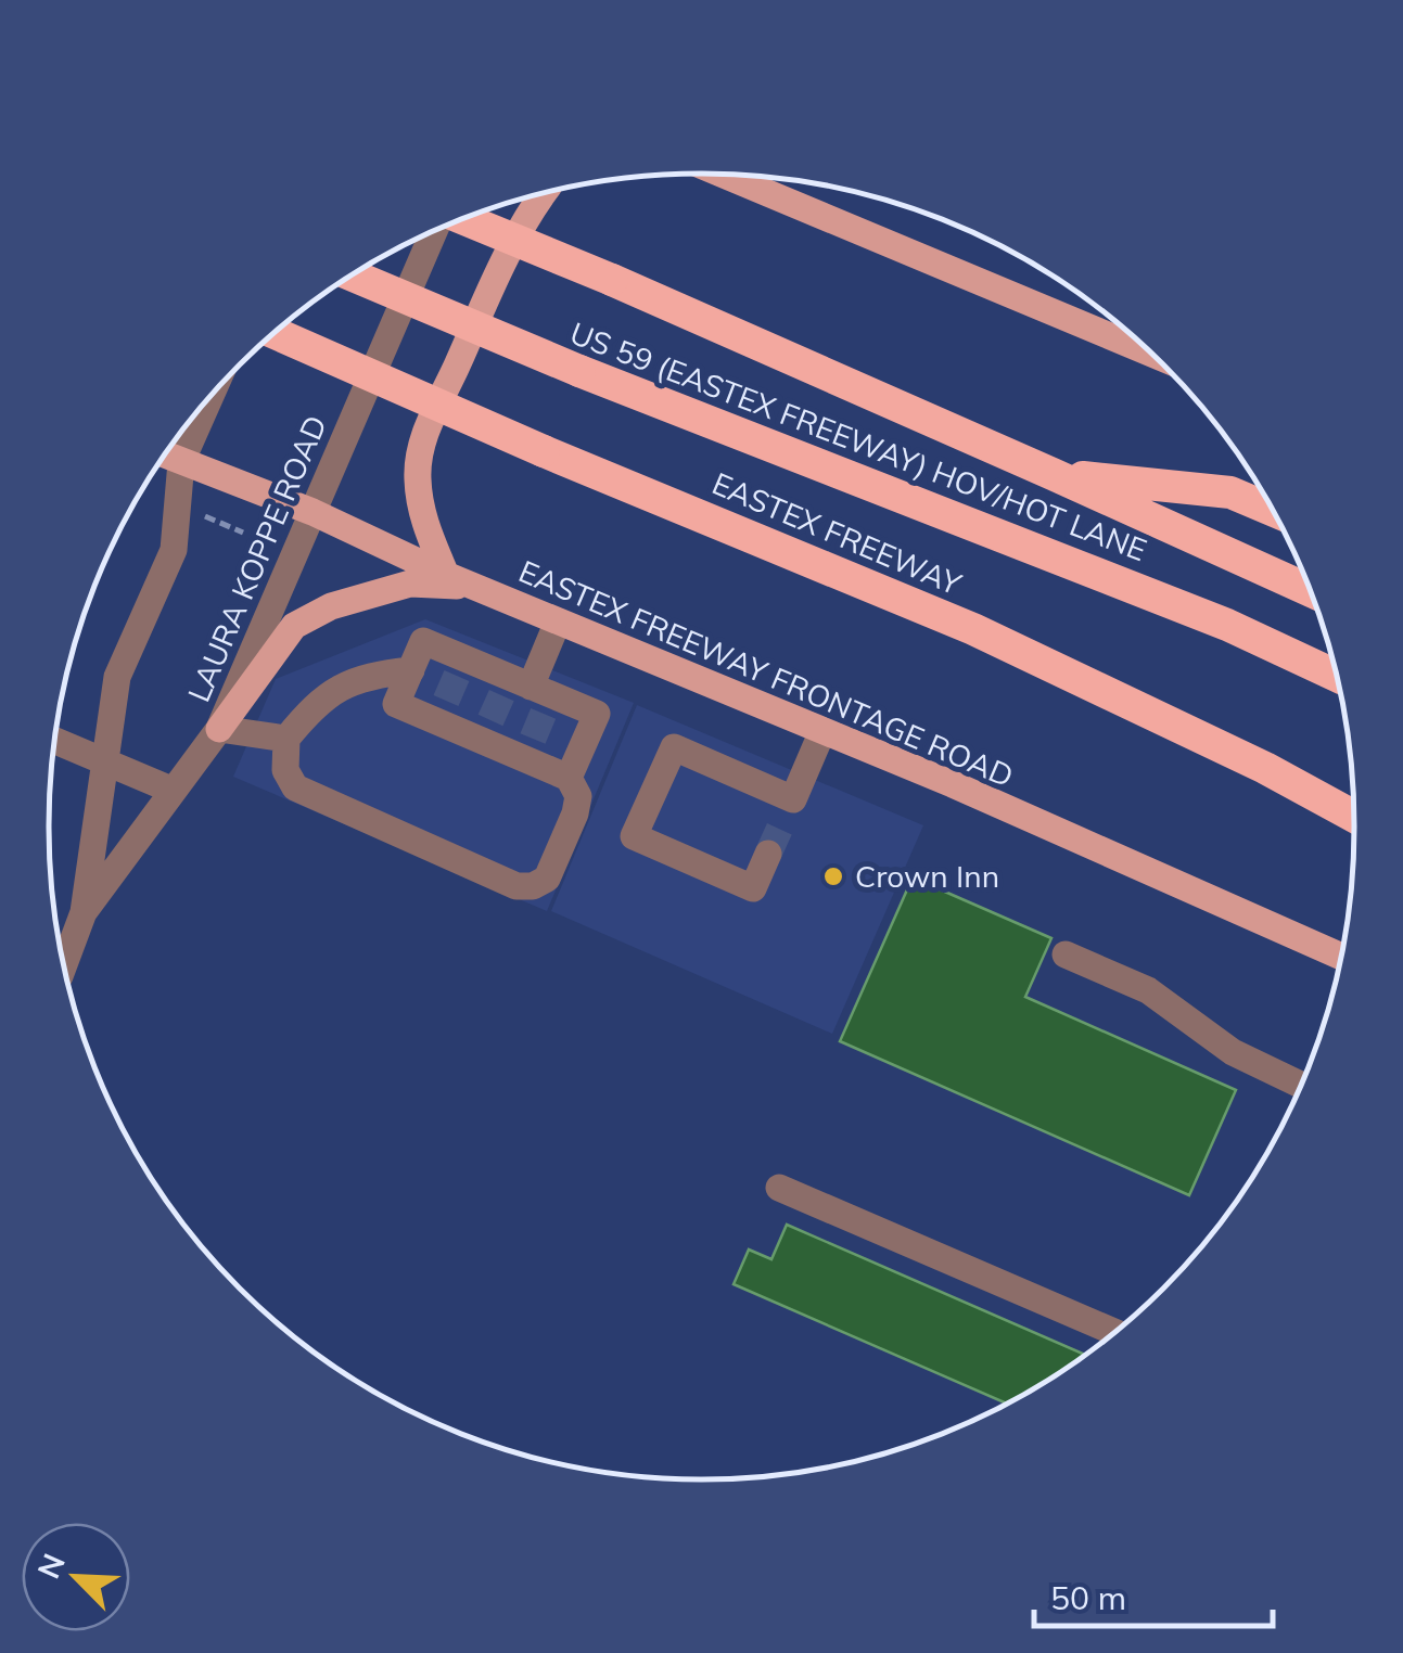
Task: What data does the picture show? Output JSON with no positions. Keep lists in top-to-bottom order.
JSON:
{
  "streets": {
    "highway": ["US 59 (EASTEX FREEWAY) HOV/HOT LANE", "EASTEX FREEWAY"],
    "main road": ["EASTEX FREEWAY FRONTAGE ROAD"],
    "street": ["LAURA KOPPE ROAD"]
  },
  "crossings": [
    ["LAURA KOPPE ROAD", "EASTEX FREEWAY FRONTAGE ROAD"]
  ],
  "places": ["Crown Inn"],
  "scale_bar": "50 m",
  "north": "top left"
}
